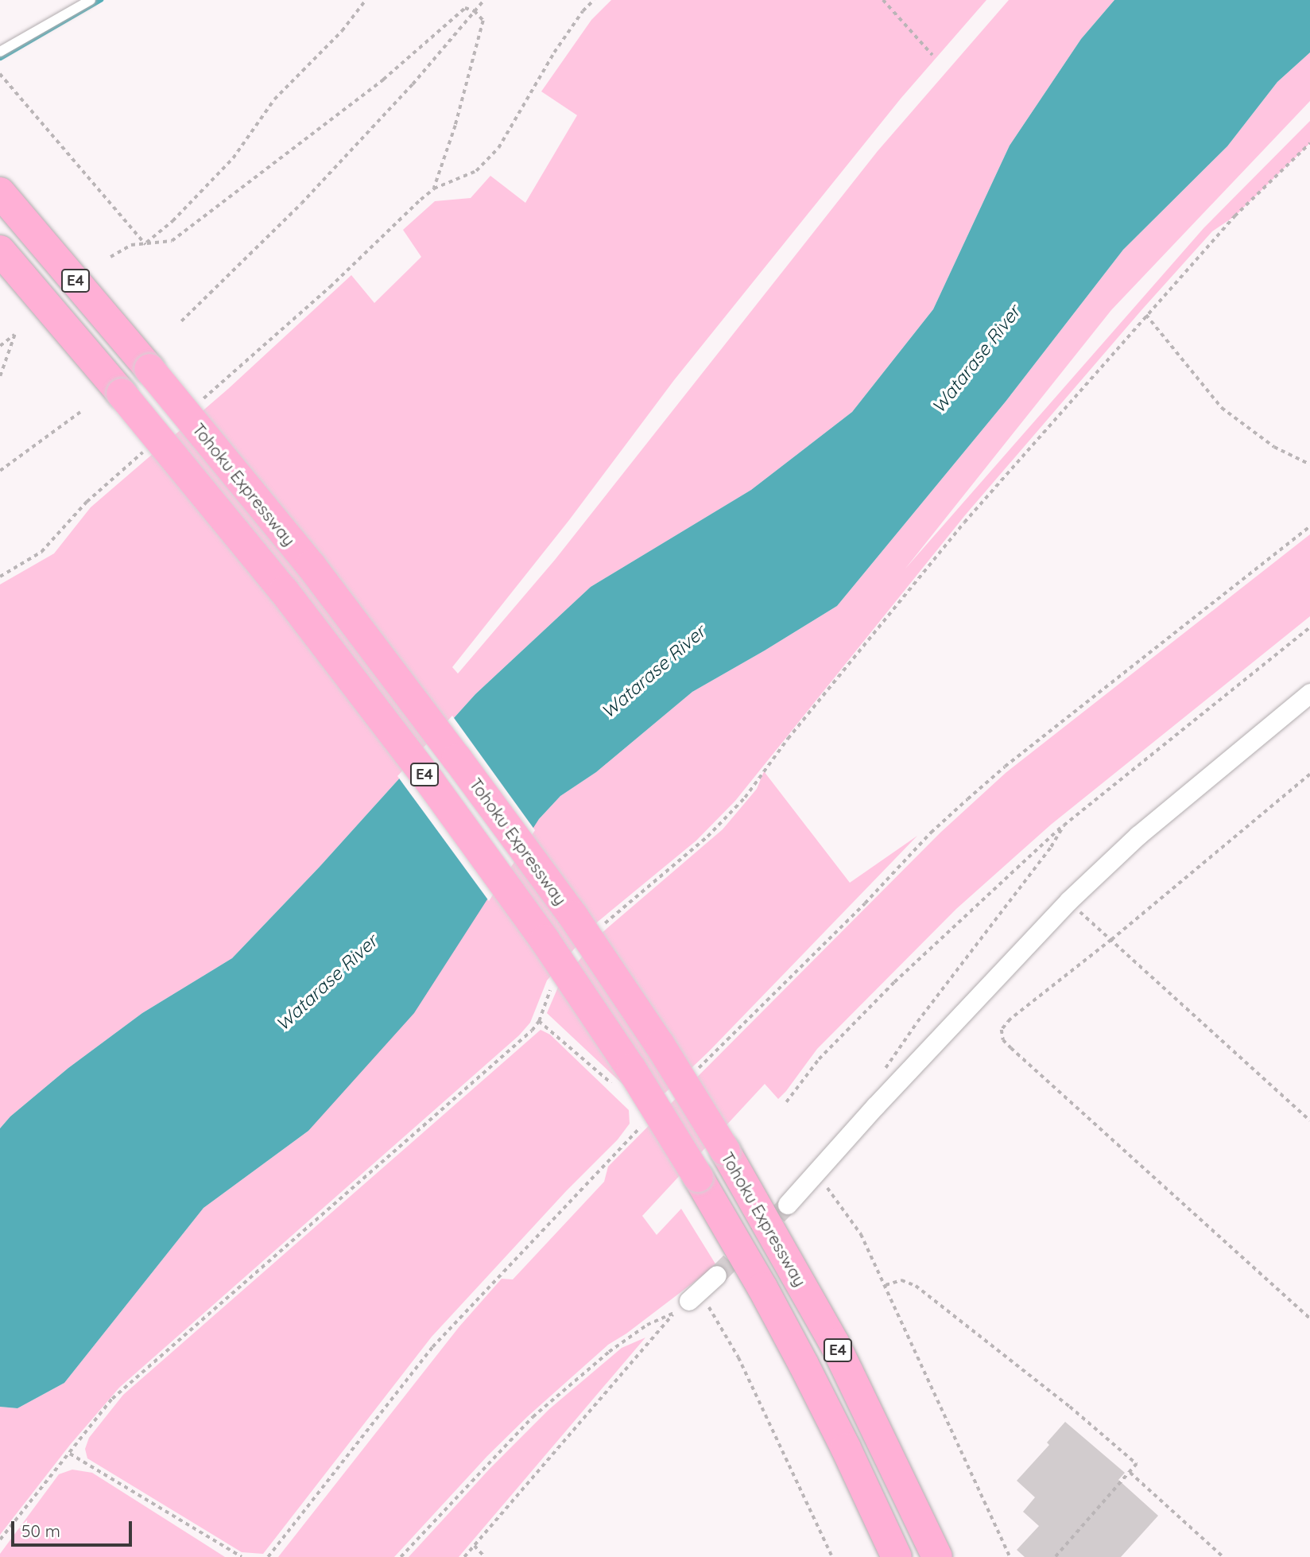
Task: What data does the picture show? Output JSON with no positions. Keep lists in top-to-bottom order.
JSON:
{
  "streets": {
    "highway": ["E4", "Tohoku Expressway"]
  },
  "water": ["Watarase River"],
  "scale_bar": "50 m"
}
